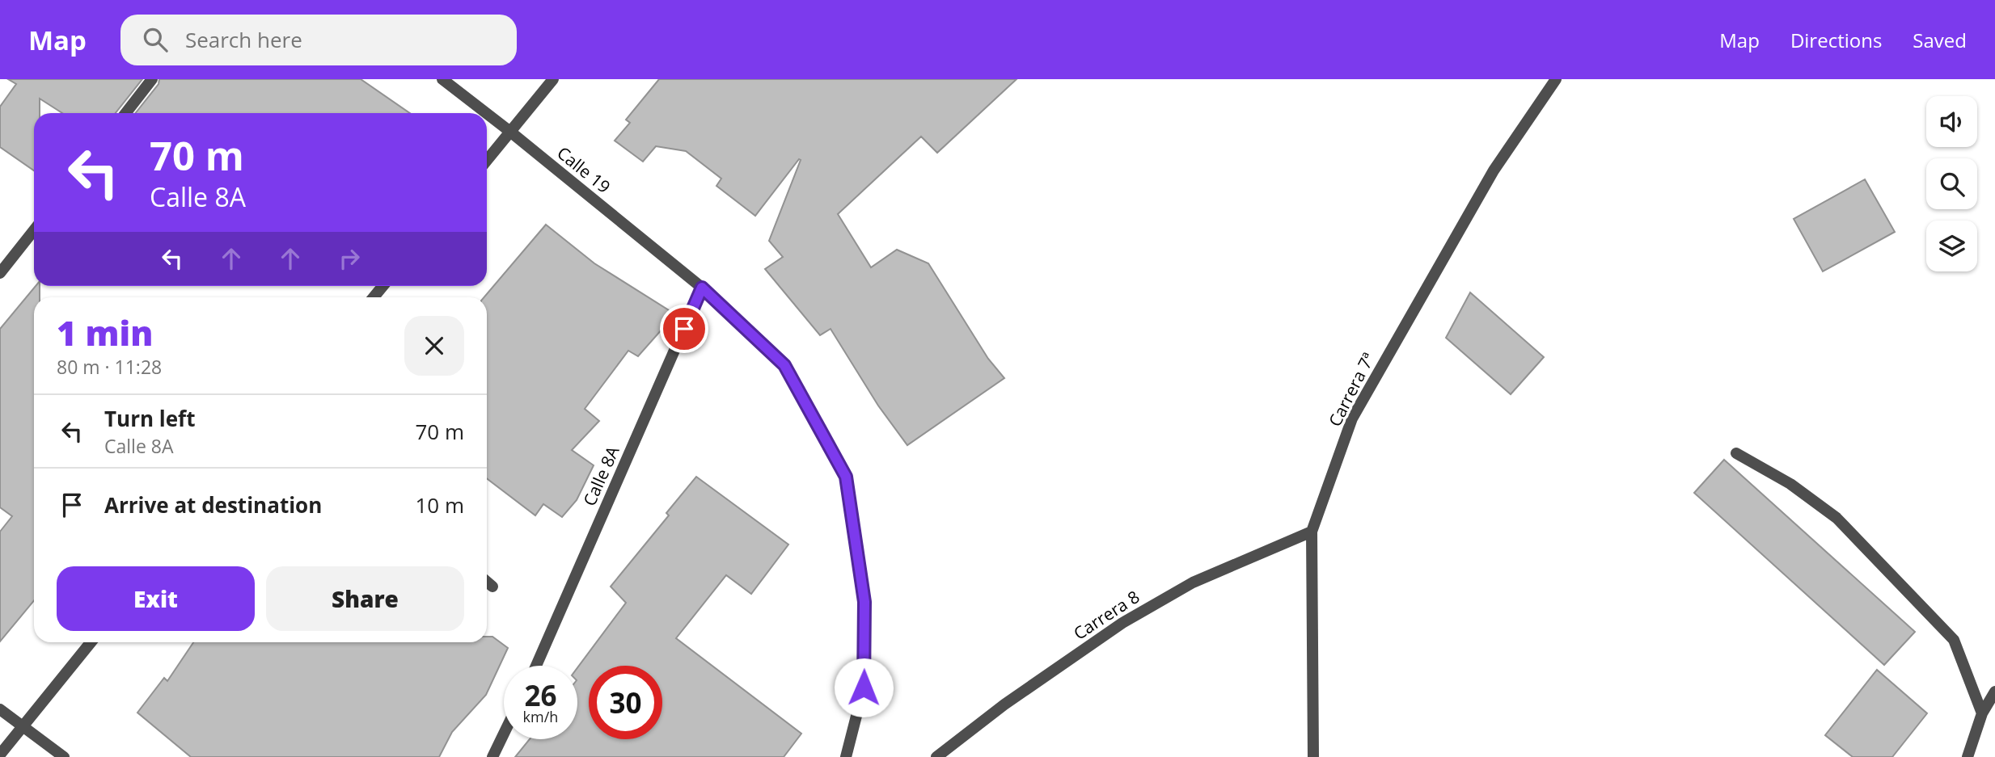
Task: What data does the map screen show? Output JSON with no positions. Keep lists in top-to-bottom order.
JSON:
{
  "streets": {
    "street": [
      "Calle 19",
      "Carrera 7ª",
      "Calle 8A",
      "Carrera 8"
    ]
  },
  "crossings": [
    ["Calle 19", "Calle 8A"],
    ["Carrera 7ª", "Carrera 8"]
  ],
  "page": {
    "header": "Map",
    "search": "Search here",
    "nav": ["Map", "Directions", "Saved"],
    "turn": ["70 m", "Calle 8A"],
    "heading": ["1 min", "80 m · 11:28"],
    "list": [
      {
        "name": "Turn left",
        "note": "Calle 8A",
        "value": "70 m"
      },
      {
        "name": "Arrive at destination",
        "value": "10 m"
      }
    ],
    "buttons": ["Exit", "Share"],
    "speed": "26 km/h",
    "limit": "30"
  }
}
